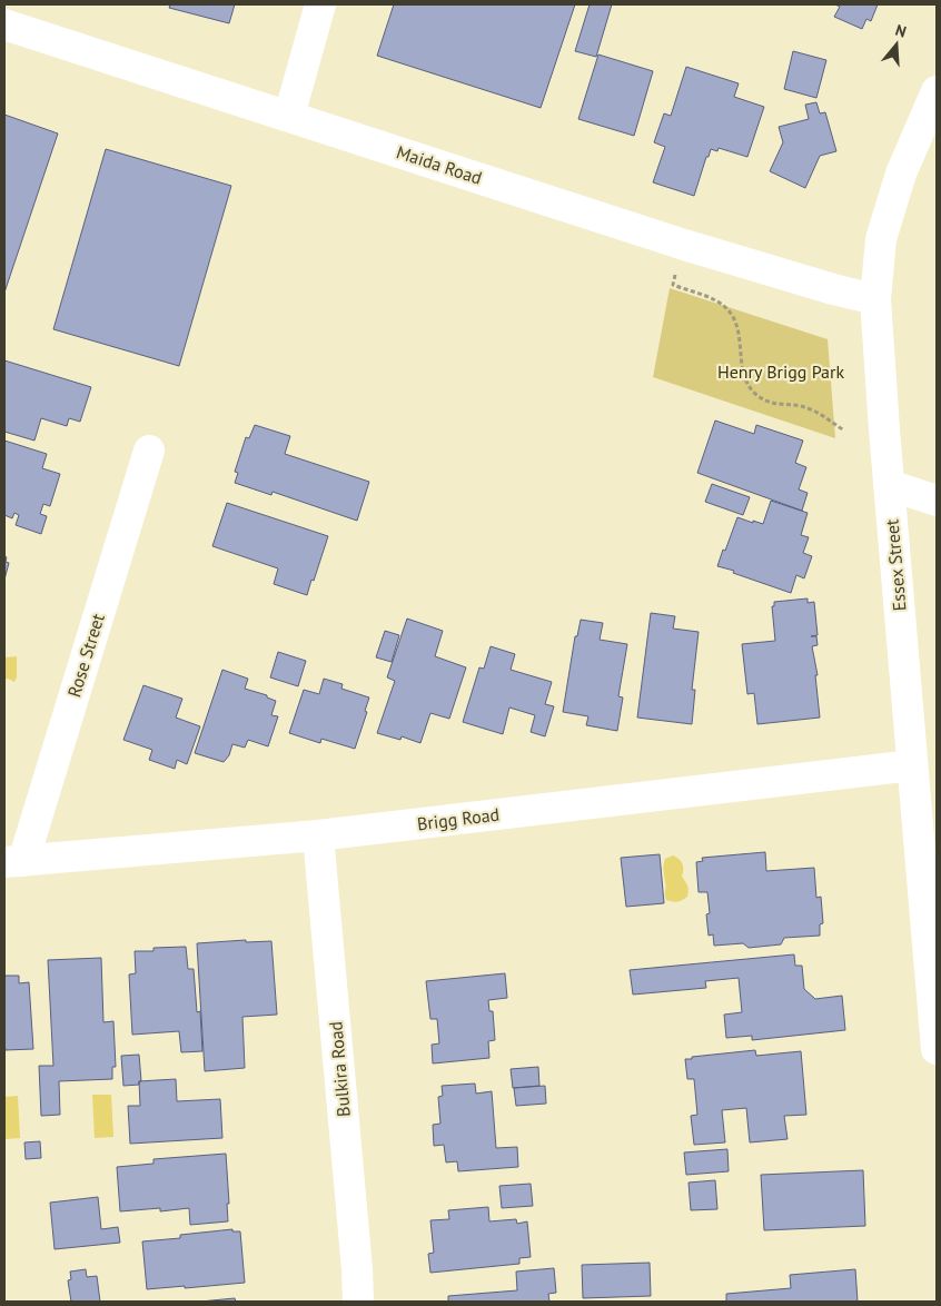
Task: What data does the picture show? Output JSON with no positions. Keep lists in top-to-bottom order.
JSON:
{
  "streets": {
    "street": [
      "Maida Road",
      "Essex Street",
      "Rose Street",
      "Brigg Road",
      "Bulkira Road"
    ]
  },
  "crossings": [
    ["Maida Road", "Essex Street"],
    ["Essex Street", "Brigg Road"],
    ["Rose Street", "Brigg Road"],
    ["Brigg Road", "Bulkira Road"]
  ],
  "parks": ["Henry Brigg Park"],
  "north": "top"
}
